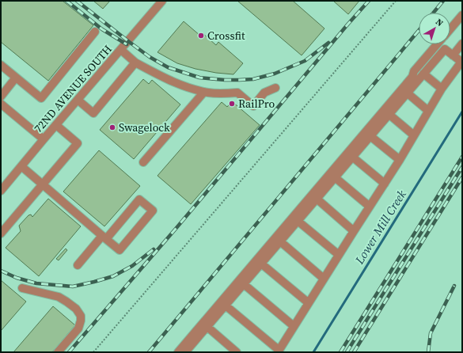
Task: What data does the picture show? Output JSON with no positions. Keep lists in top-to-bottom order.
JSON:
{
  "streets": {
    "street": ["72ND AVENUE SOUTH"]
  },
  "water": ["Lower Mill Creek"],
  "places": ["Crossfit", "RailPro", "Swagelock"],
  "north": "top right"
}
